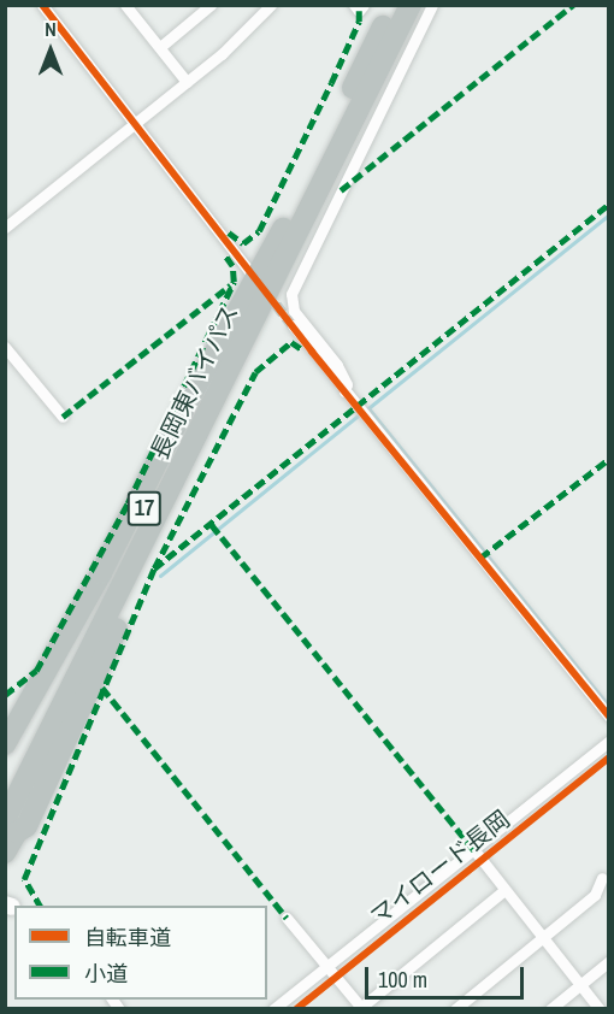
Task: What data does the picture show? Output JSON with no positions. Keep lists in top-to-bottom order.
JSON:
{
  "streets": {
    "highway": ["長岡東バイパス", "17"],
    "cycle path": ["マイロード長岡"]
  },
  "crossings": [
    ["長岡東バイパス", "17"]
  ],
  "legend": ["自転車道", "小道"],
  "scale_bar": "100 m",
  "north": "top"
}
